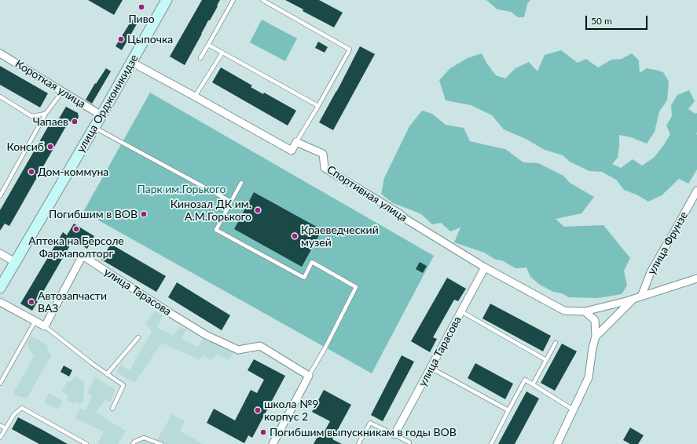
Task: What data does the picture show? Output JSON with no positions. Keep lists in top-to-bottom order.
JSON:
{
  "streets": {
    "street": [
      "Короткая улица",
      "улица Орджоникидзе",
      "Спортивная улица",
      "улица Фрунзе",
      "улица Тарасова"
    ]
  },
  "crossings": [
    ["Короткая улица", "улица Орджоникидзе"],
    ["Спортивная улица", "улица Тарасова"]
  ],
  "parks": ["Парк им.Горького"],
  "places": [
    "Пиво",
    "Цыпочка",
    "Чапаев",
    "Консиб",
    "Дом-коммуна",
    "Кинозал ДК им. А.М.Горького",
    "Погибшим в ВОВ",
    "Аптека на Берсоле Фармаполторг",
    "Краеведческий музей",
    "Автозапчасти ВАЗ",
    "школа №9 корпус 2",
    "Погибшим выпускникам в годы ВОВ"
  ],
  "scale_bar": "50 m"
}
